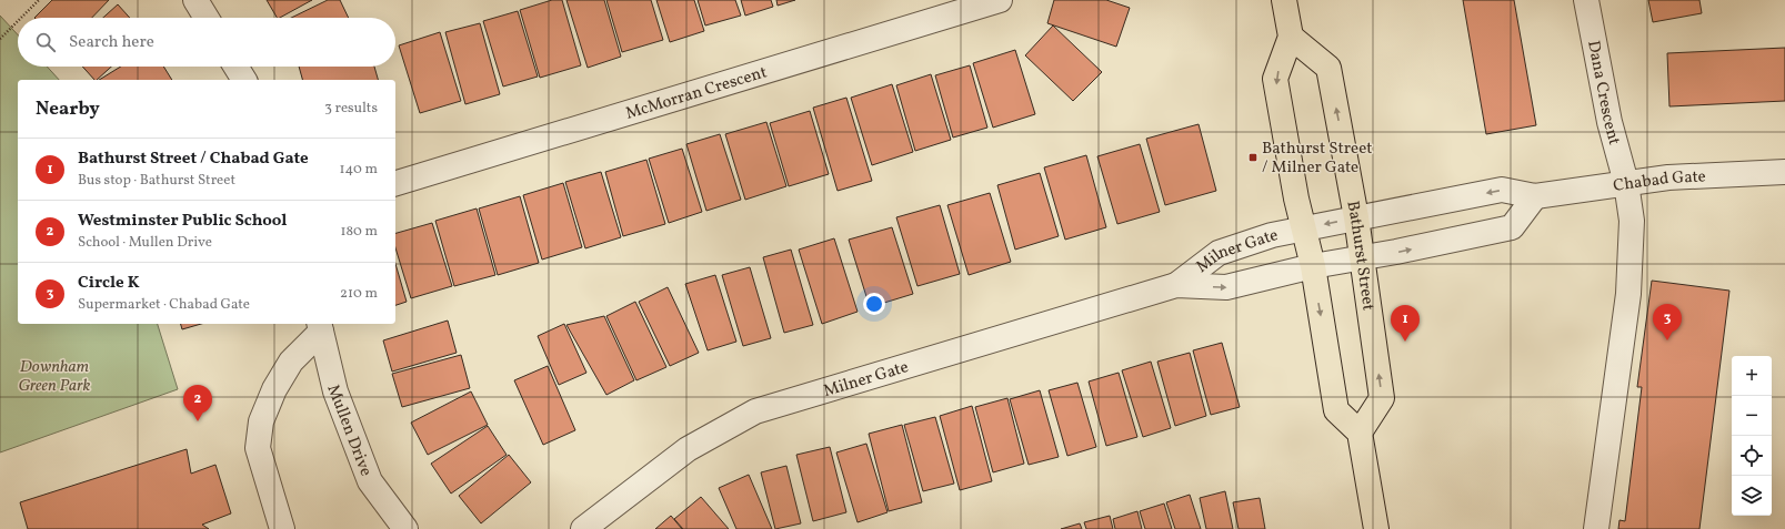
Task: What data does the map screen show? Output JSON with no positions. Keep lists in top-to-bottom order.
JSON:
{
  "streets": {
    "main road": ["Bathurst Street"],
    "street": [
      "McMorran Crescent",
      "Dana Crescent",
      "Chabad Gate",
      "Milner Gate",
      "Mullen Drive"
    ]
  },
  "crossings": [
    ["Dana Crescent", "Chabad Gate"],
    ["Chabad Gate", "Milner Gate"],
    ["Chabad Gate", "Bathurst Street"],
    ["Milner Gate", "Bathurst Street"]
  ],
  "parks": ["Downham Green Park"],
  "places": {
    "transit": ["Bathurst Street / Milner Gate"]
  },
  "page": {
    "search": "Search here",
    "heading": ["Nearby", "3 results"],
    "list": [
      {
        "mark": "1",
        "name": "Bathurst Street / Chabad Gate",
        "note": "Bus stop · Bathurst Street",
        "value": "140 m"
      },
      {
        "mark": "2",
        "name": "Westminster Public School",
        "note": "School · Mullen Drive",
        "value": "180 m"
      },
      {
        "mark": "3",
        "name": "Circle K",
        "note": "Supermarket · Chabad Gate",
        "value": "210 m"
      }
    ],
    "pins": ["3", "1", "2"],
    "map_buttons": ["+", "−"]
  }
}
